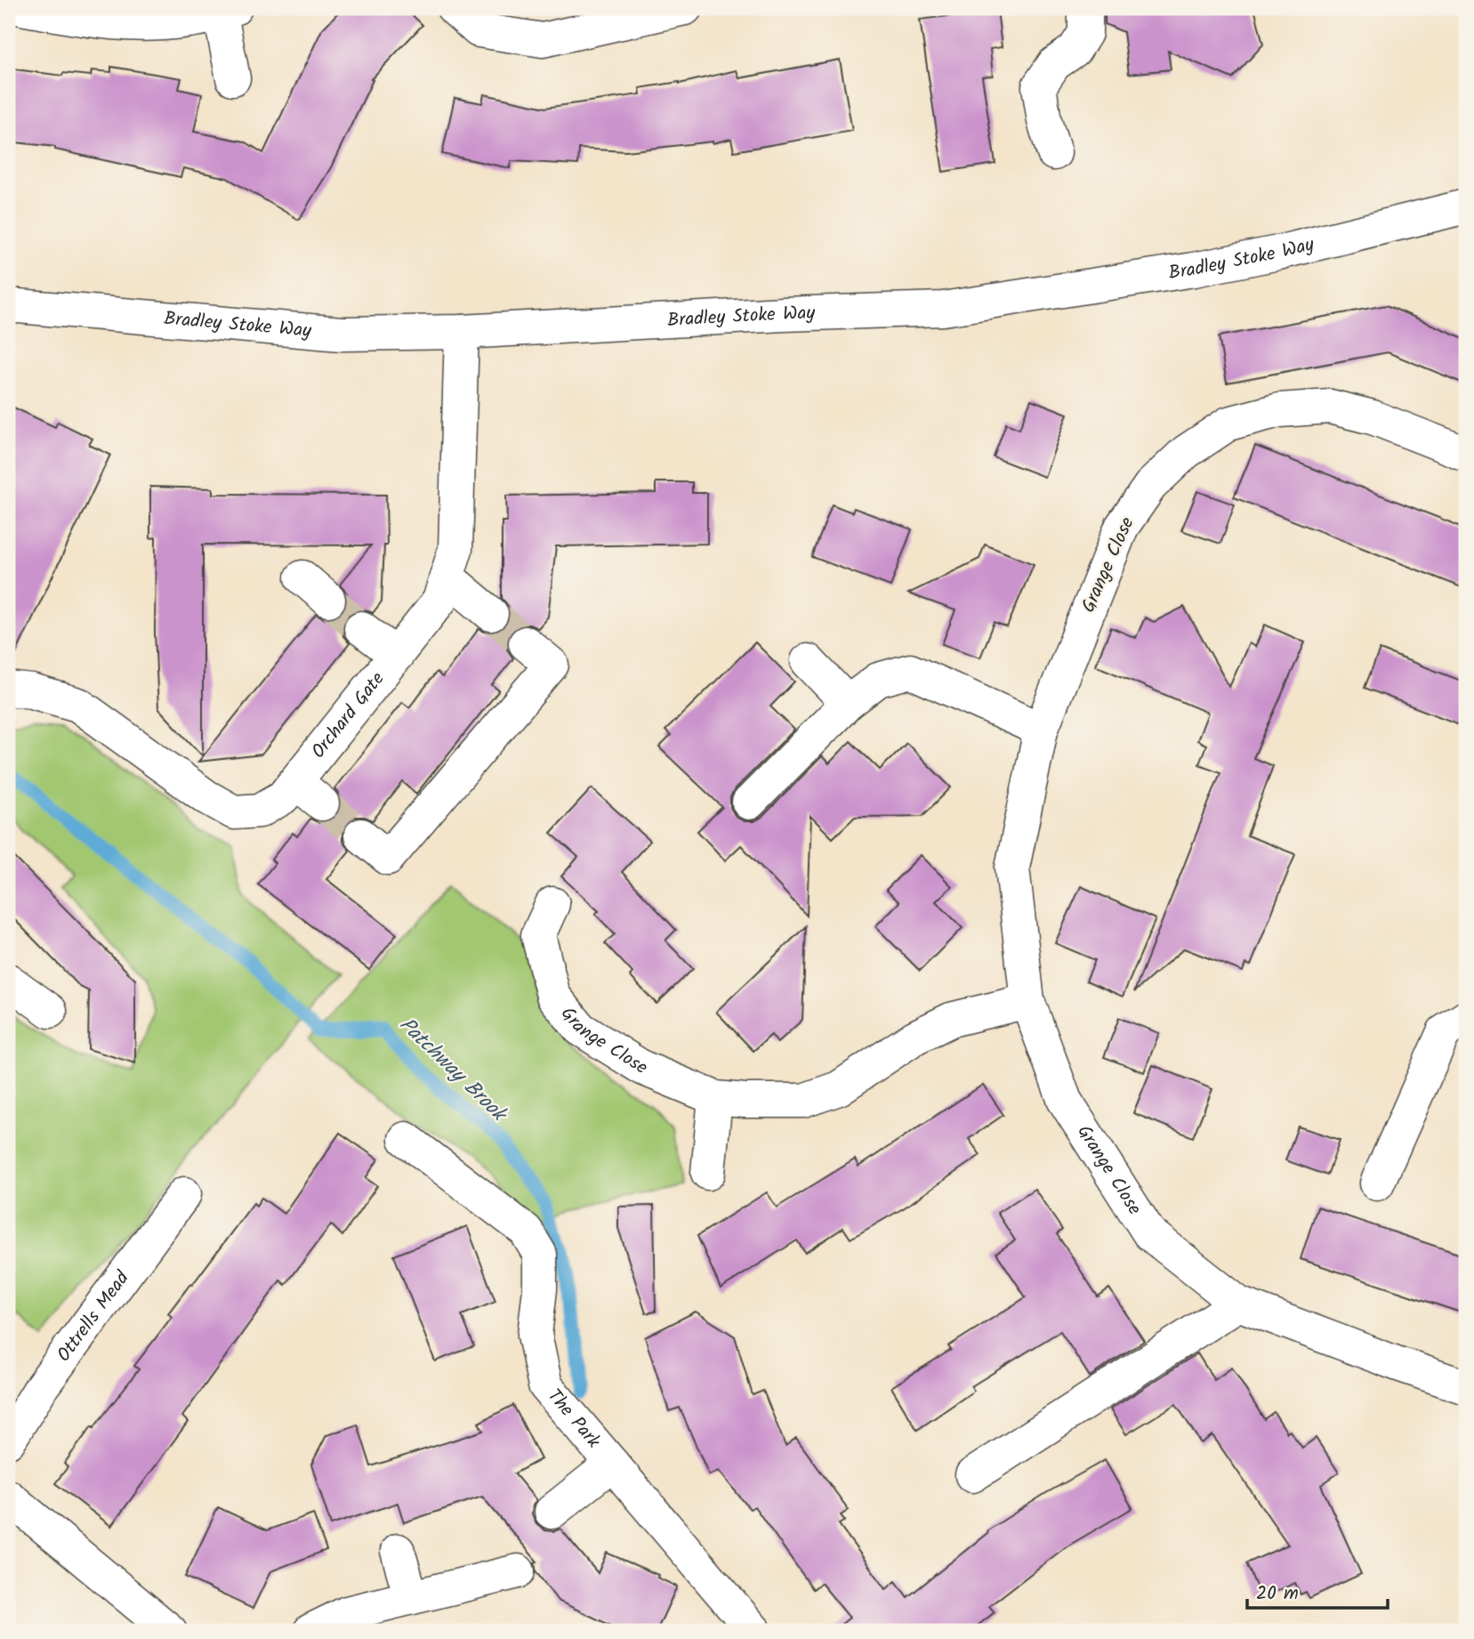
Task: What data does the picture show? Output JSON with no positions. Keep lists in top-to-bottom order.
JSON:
{
  "streets": {
    "street": [
      "Bradley Stoke Way",
      "Grange Close",
      "Orchard Gate",
      "Ottrells Mead",
      "The Park"
    ]
  },
  "crossings": [
    ["Bradley Stoke Way", "Orchard Gate"]
  ],
  "water": ["Patchway Brook"],
  "scale_bar": "20 m"
}
